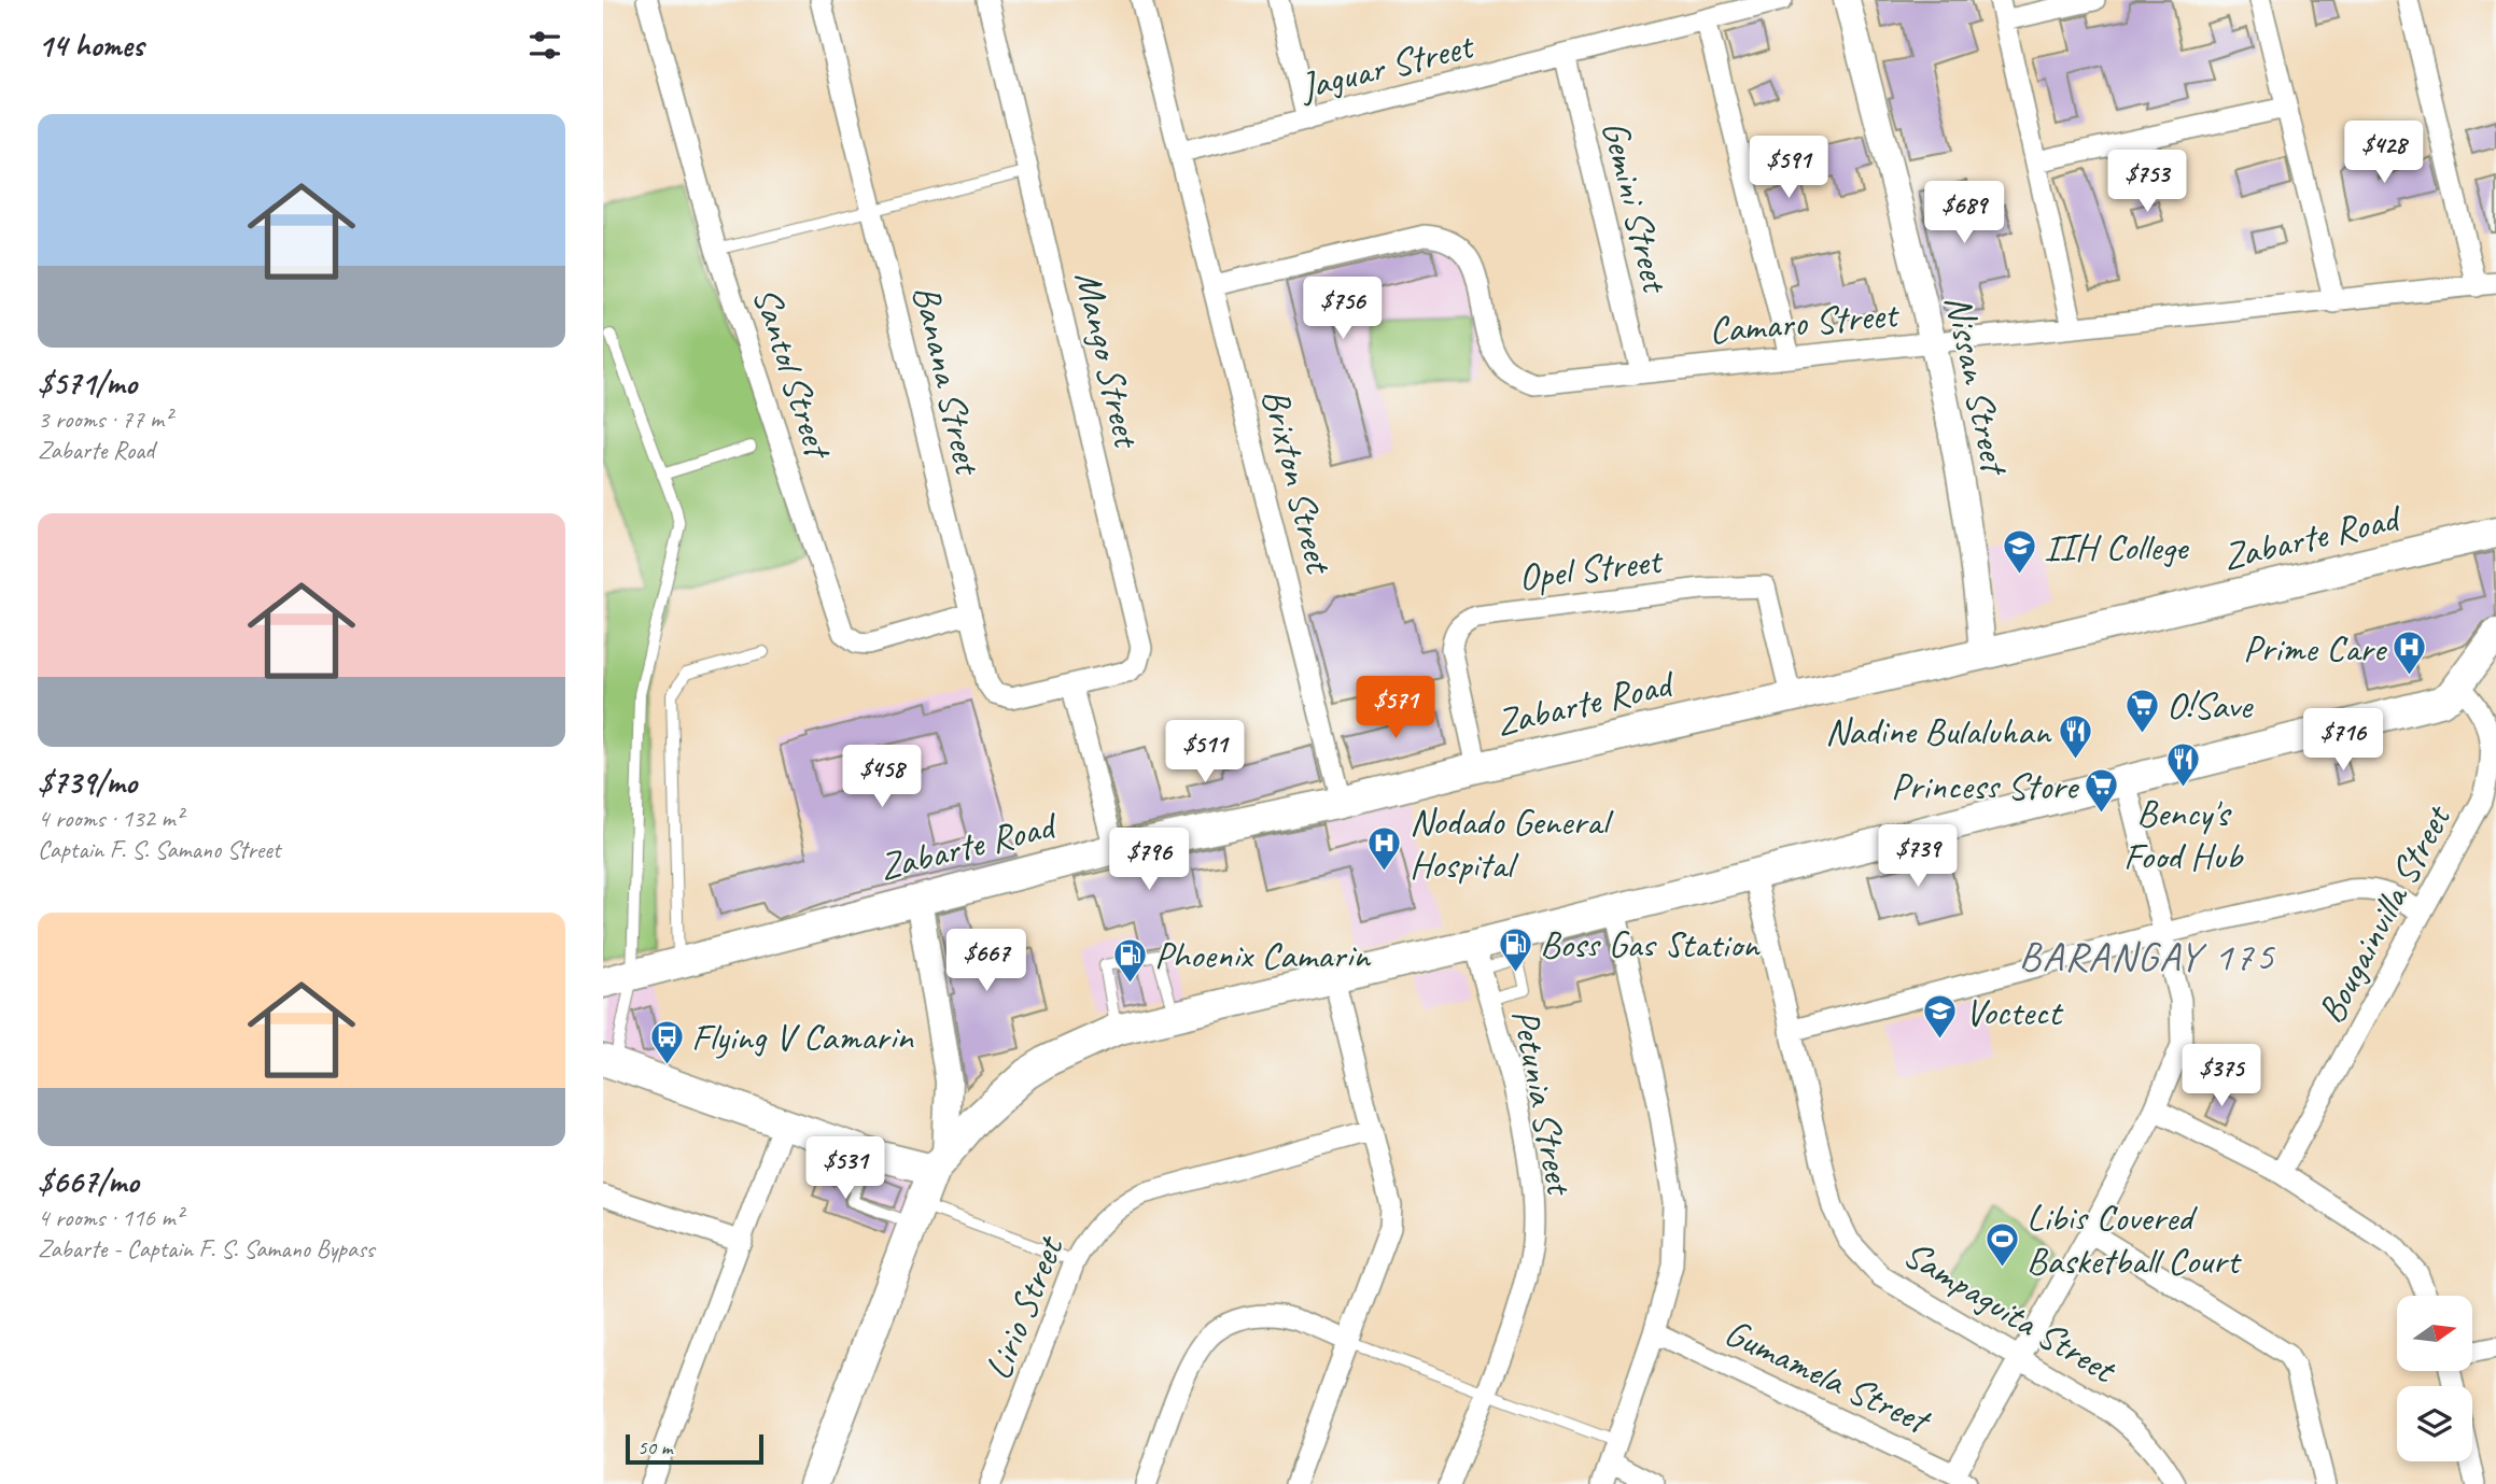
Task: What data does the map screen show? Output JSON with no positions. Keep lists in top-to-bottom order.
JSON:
{
  "streets": {
    "main road": ["Zabarte Road"],
    "street": [
      "Jaguar Street",
      "Gemini Street",
      "Camaro Street",
      "Mango Street",
      "Santol Street",
      "Banana Street",
      "Nissan Street",
      "Brixton Street",
      "Opel Street",
      "Bougainvilla Street",
      "Petunia Street",
      "Lirio Street",
      "Sampaguita Street",
      "Gumamela Street"
    ]
  },
  "crossings": [
    ["Jaguar Street", "Gemini Street"],
    ["Jaguar Street", "Brixton Street"],
    ["Gemini Street", "Camaro Street"],
    ["Camaro Street", "Nissan Street"],
    ["Camaro Street", "Brixton Street"],
    ["Mango Street", "Banana Street"],
    ["Santol Street", "Banana Street"],
    ["Nissan Street", "Zabarte Road"],
    ["Brixton Street", "Zabarte Road"],
    ["Zabarte Road", "Opel Street"]
  ],
  "districts": ["BARANGAY 175"],
  "places": {
    "school or university": ["IIH College", "Voctect"],
    "hospital": ["Prime Care", "Nodado General Hospital"],
    "supermarket": ["O!Save", "Princess Store"],
    "restaurant": ["Nadine Bulaluhan", "Bency's Food Hub"],
    "fuel station": ["Boss Gas Station", "Phoenix Camarin"],
    "bus stop": ["Flying V Camarin"],
    "sports": ["Libis Covered Basketball Court"]
  },
  "scale_bar": "50 m",
  "north": "right",
  "page": {
    "heading": "14 homes",
    "list": [
      {
        "name": "$571/mo",
        "note": "3 rooms · 77 m² · Zabarte Road"
      },
      {
        "name": "$739/mo",
        "note": "4 rooms · 132 m² · Captain F. S. Samano Street"
      },
      {
        "name": "$667/mo",
        "note": "4 rooms · 116 m² · Zabarte - Captain F. S. Samano Bypass"
      }
    ],
    "price": [
      "$428",
      "$591",
      "$753",
      "$689",
      "$756",
      "$571",
      "$716",
      "$511",
      "$458",
      "$739",
      "$796",
      "$667",
      "$375",
      "$531"
    ],
    "scale": "50 m"
  }
}
